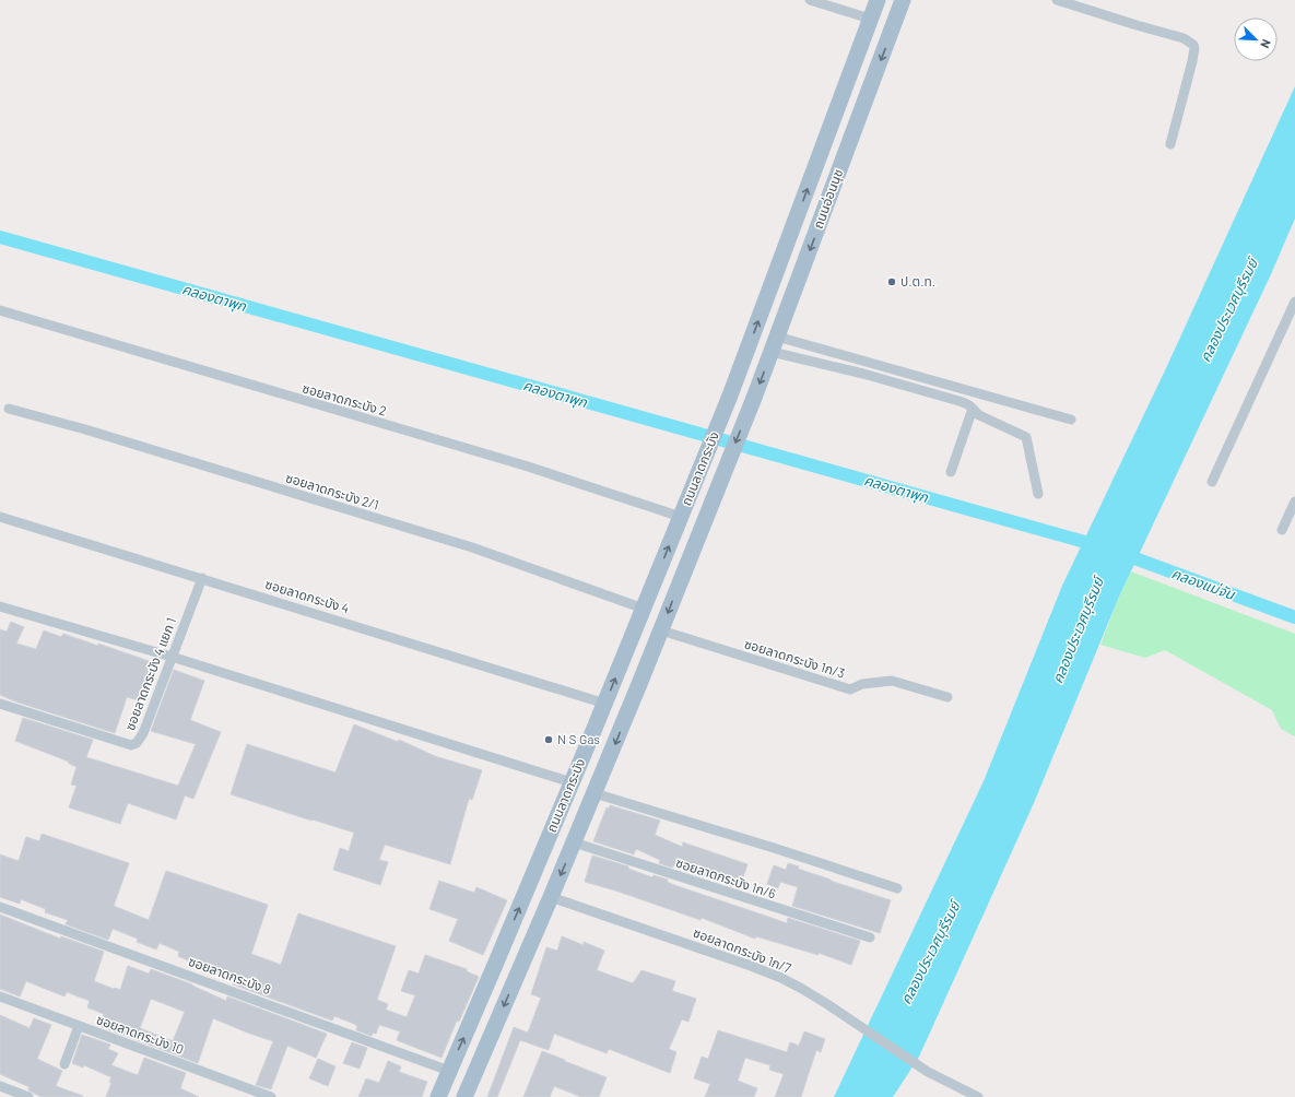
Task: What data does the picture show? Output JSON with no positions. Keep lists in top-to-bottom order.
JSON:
{
  "streets": {
    "main road": ["ถนนอ่อนนุช", "ถนนลาดกระบัง"],
    "street": [
      "ซอยลาดกระบัง 2",
      "ซอยลาดกระบัง 2/1",
      "ซอยลาดกระบัง 4",
      "ซอยลาดกระบัง 1ก/3",
      "ซอยลาดกระบัง 4 แยก 1",
      "ซอยลาดกระบัง 1ก/6",
      "ซอยลาดกระบัง 1ก/7",
      "ซอยลาดกระบัง 8",
      "ซอยลาดกระบัง 10"
    ]
  },
  "crossings": [
    ["ถนนอ่อนนุช", "ถนนลาดกระบัง"],
    ["ซอยลาดกระบัง 2", "ถนนลาดกระบัง"],
    ["ถนนลาดกระบัง", "ซอยลาดกระบัง 2/1"],
    ["ถนนลาดกระบัง", "ซอยลาดกระบัง 4"],
    ["ถนนลาดกระบัง", "ซอยลาดกระบัง 1ก/3"],
    ["ถนนลาดกระบัง", "ซอยลาดกระบัง 1ก/6"],
    ["ถนนลาดกระบัง", "ซอยลาดกระบัง 1ก/7"],
    ["ถนนลาดกระบัง", "ซอยลาดกระบัง 8"],
    ["ซอยลาดกระบัง 4", "ซอยลาดกระบัง 4 แยก 1"]
  ],
  "water": ["คลองตาพุก", "คลองประเวศบุรีรมย์", "คลองแม่จัน"],
  "places": ["ป.ต.ท.", "N S Gas"],
  "north": "bottom right"
}
